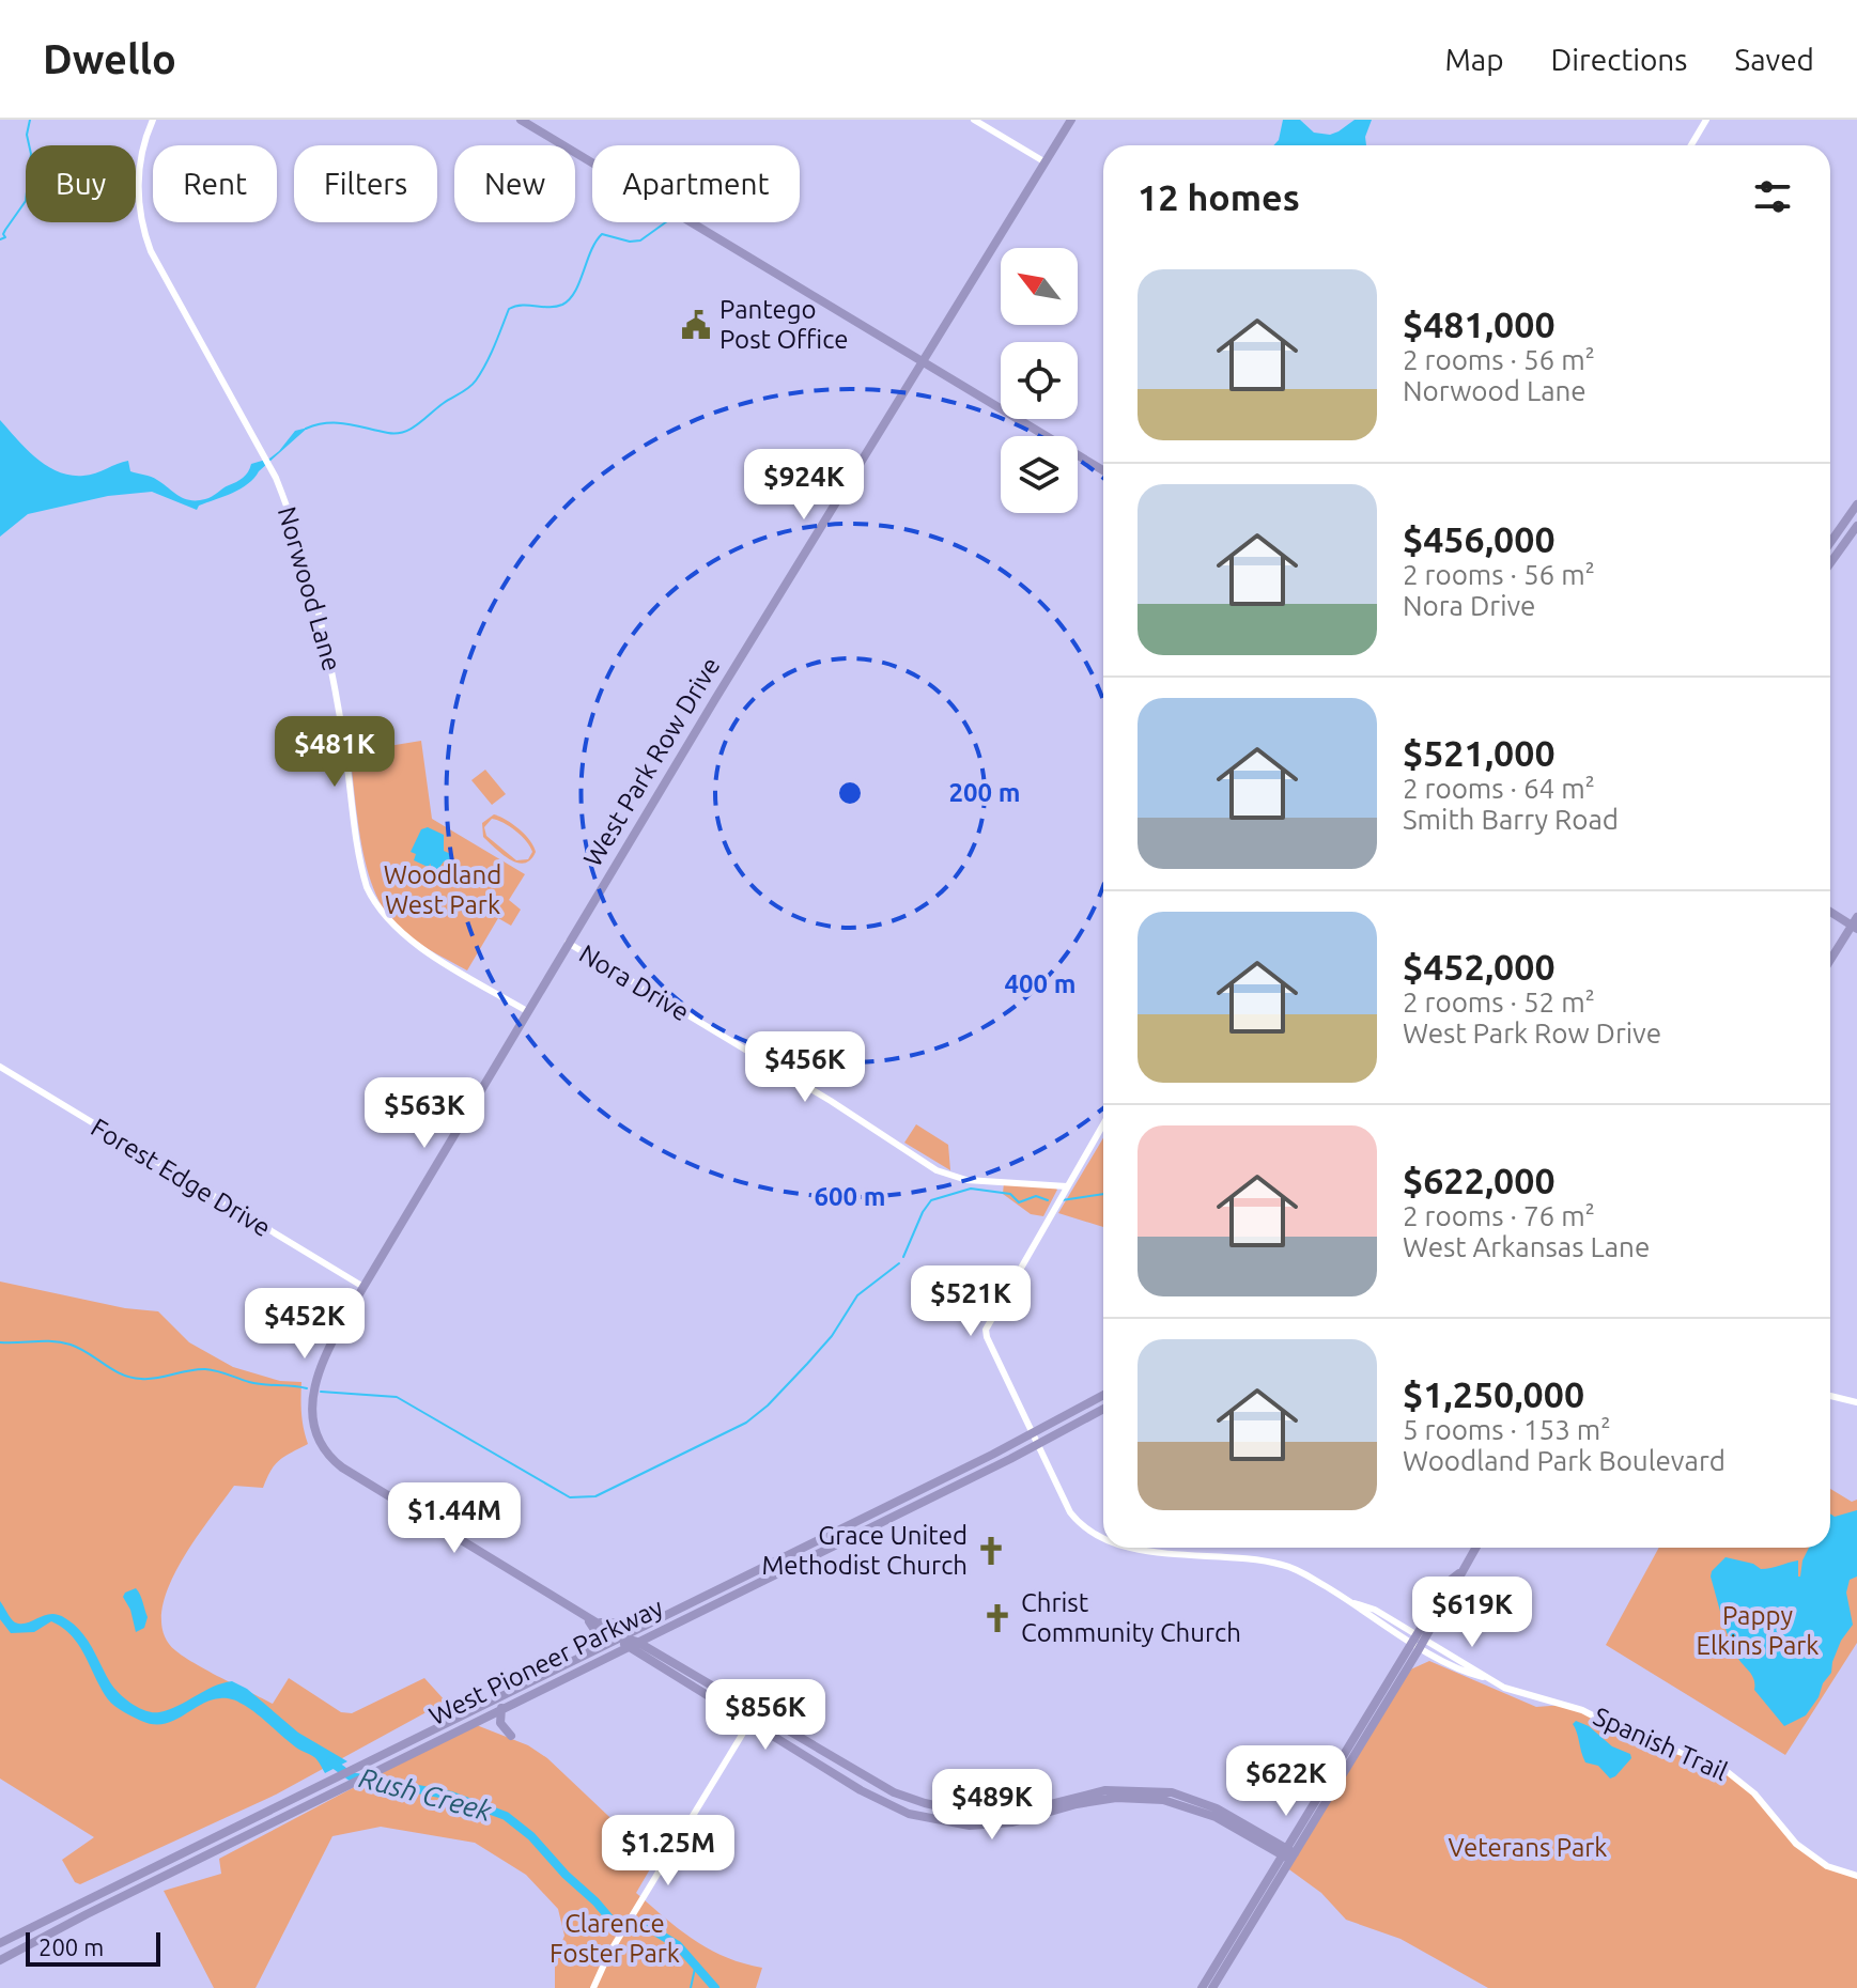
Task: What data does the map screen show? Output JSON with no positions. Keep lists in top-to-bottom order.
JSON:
{
  "streets": {
    "main road": ["West Park Row Drive", "West Pioneer Parkway"],
    "street": [
      "Norwood Lane",
      "Nora Drive",
      "Forest Edge Drive",
      "Spanish Trail"
    ]
  },
  "crossings": [
    ["Norwood Lane", "West Park Row Drive"],
    ["West Park Row Drive", "Nora Drive"],
    ["West Park Row Drive", "Forest Edge Drive"],
    ["Nora Drive", "Spanish Trail"],
    ["West Pioneer Parkway", "Spanish Trail"]
  ],
  "water": ["Rush Creek"],
  "parks": [
    "Woodland West Park",
    "Pappy Elkins Park",
    "Veterans Park",
    "Clarence Foster Park"
  ],
  "places": {
    "public building": ["Pantego Post Office"],
    "church": ["Grace United Methodist Church", "Christ Community Church"]
  },
  "scale_bar": "200 m",
  "north": "top left",
  "page": {
    "header": "Dwello",
    "nav": ["Map", "Directions", "Saved"],
    "chip": [
      "Buy",
      "Rent",
      "Filters",
      "New",
      "Apartment"
    ],
    "heading": "12 homes",
    "list": [
      {
        "name": "$481,000",
        "note": "2 rooms · 56 m² · Norwood Lane"
      },
      {
        "name": "$456,000",
        "note": "2 rooms · 56 m² · Nora Drive"
      },
      {
        "name": "$521,000",
        "note": "2 rooms · 64 m² · Smith Barry Road"
      },
      {
        "name": "$452,000",
        "note": "2 rooms · 52 m² · West Park Row Drive"
      },
      {
        "name": "$622,000",
        "note": "2 rooms · 76 m² · West Arkansas Lane"
      },
      {
        "name": "$1,250,000",
        "note": "5 rooms · 153 m² · Woodland Park Boulevard"
      }
    ],
    "price": [
      "$924K",
      "$481K",
      "$456K",
      "$563K",
      "$521K",
      "$452K",
      "$1.44M",
      "$619K",
      "$856K",
      "$622K",
      "$489K",
      "$1.25M"
    ],
    "scale": "200 m"
  },
  "rings": ["200 m", "400 m", "600 m"]
}
